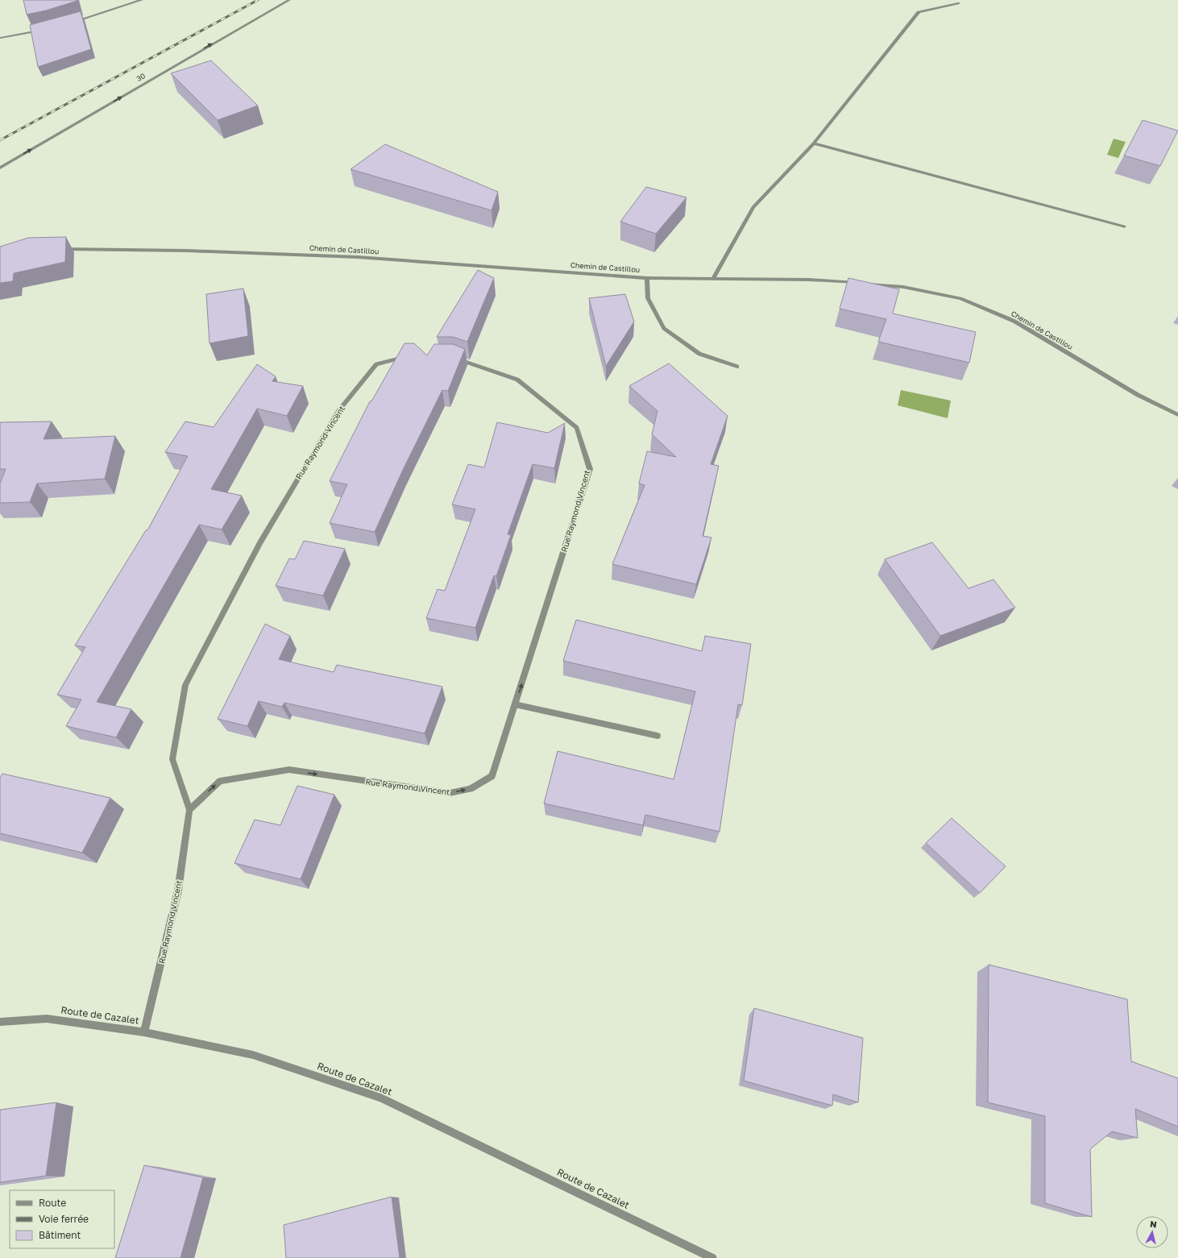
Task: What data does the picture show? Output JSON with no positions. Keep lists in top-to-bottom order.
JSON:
{
  "streets": {
    "street": [
      "30",
      "Chemin de Castillou",
      "Rue Raymond Vincent",
      "Route de Cazalet"
    ]
  },
  "crossings": [
    ["Rue Raymond Vincent", "Route de Cazalet"]
  ],
  "one_way": ["30"],
  "legend": ["Route", "Voie ferrée", "Bâtiment"],
  "north": "top"
}
